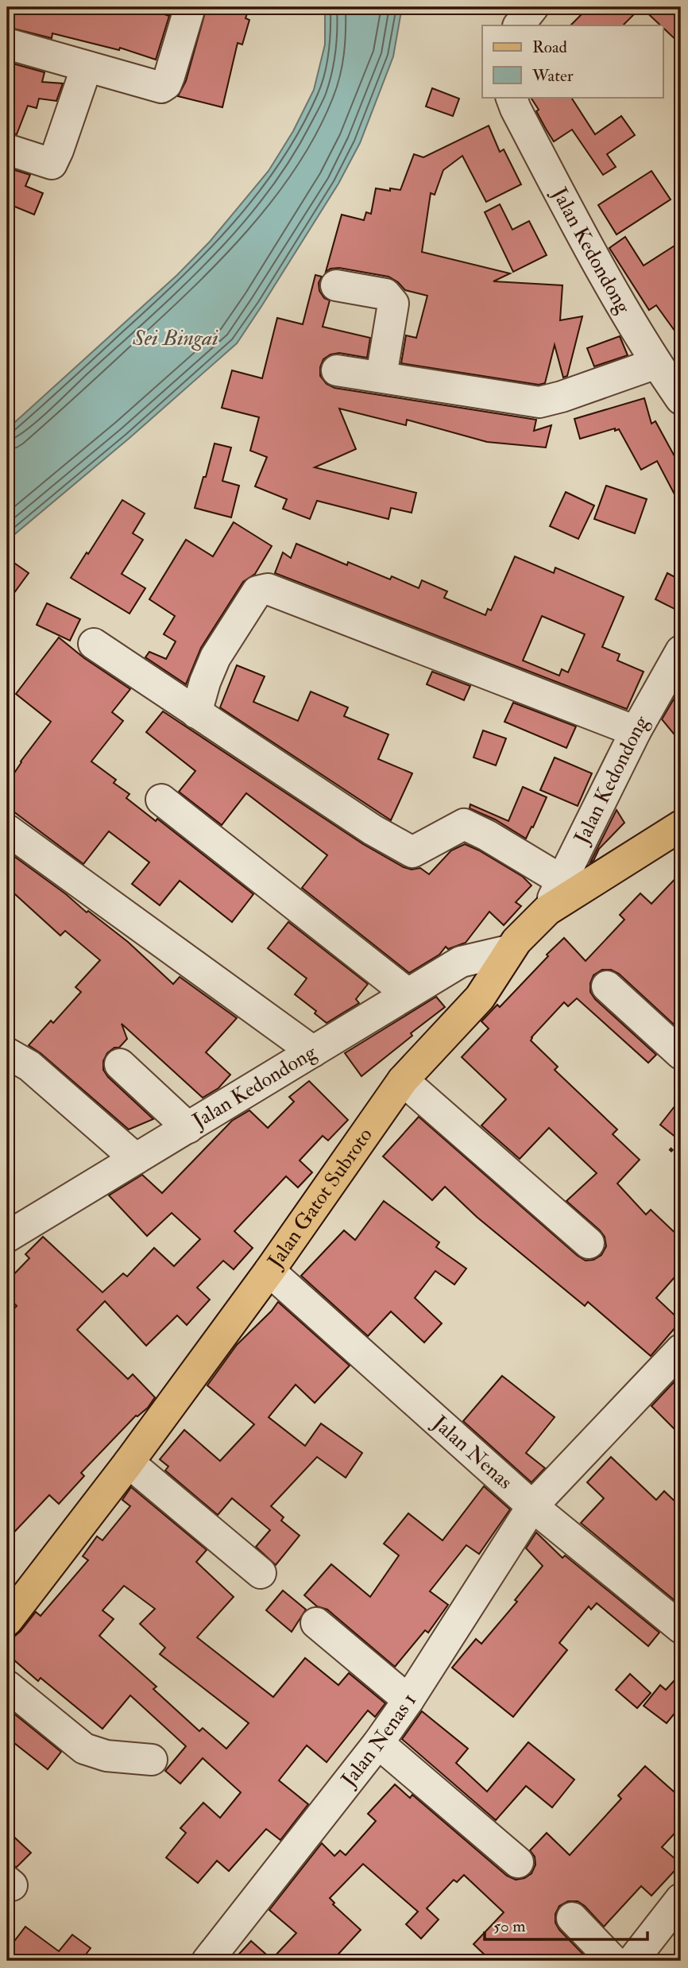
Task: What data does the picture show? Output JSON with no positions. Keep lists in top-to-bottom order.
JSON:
{
  "streets": {
    "main road": ["Jalan Gatot Subroto"],
    "street": ["Jalan Kedondong", "Jalan Nenas", "Jalan Nenas 1"]
  },
  "crossings": [
    ["Jalan Kedondong", "Jalan Gatot Subroto"],
    ["Jalan Gatot Subroto", "Jalan Nenas"],
    ["Jalan Nenas", "Jalan Nenas 1"]
  ],
  "water": ["Sei Bingai"],
  "legend": ["Road", "Water"],
  "scale_bar": "50 m"
}
